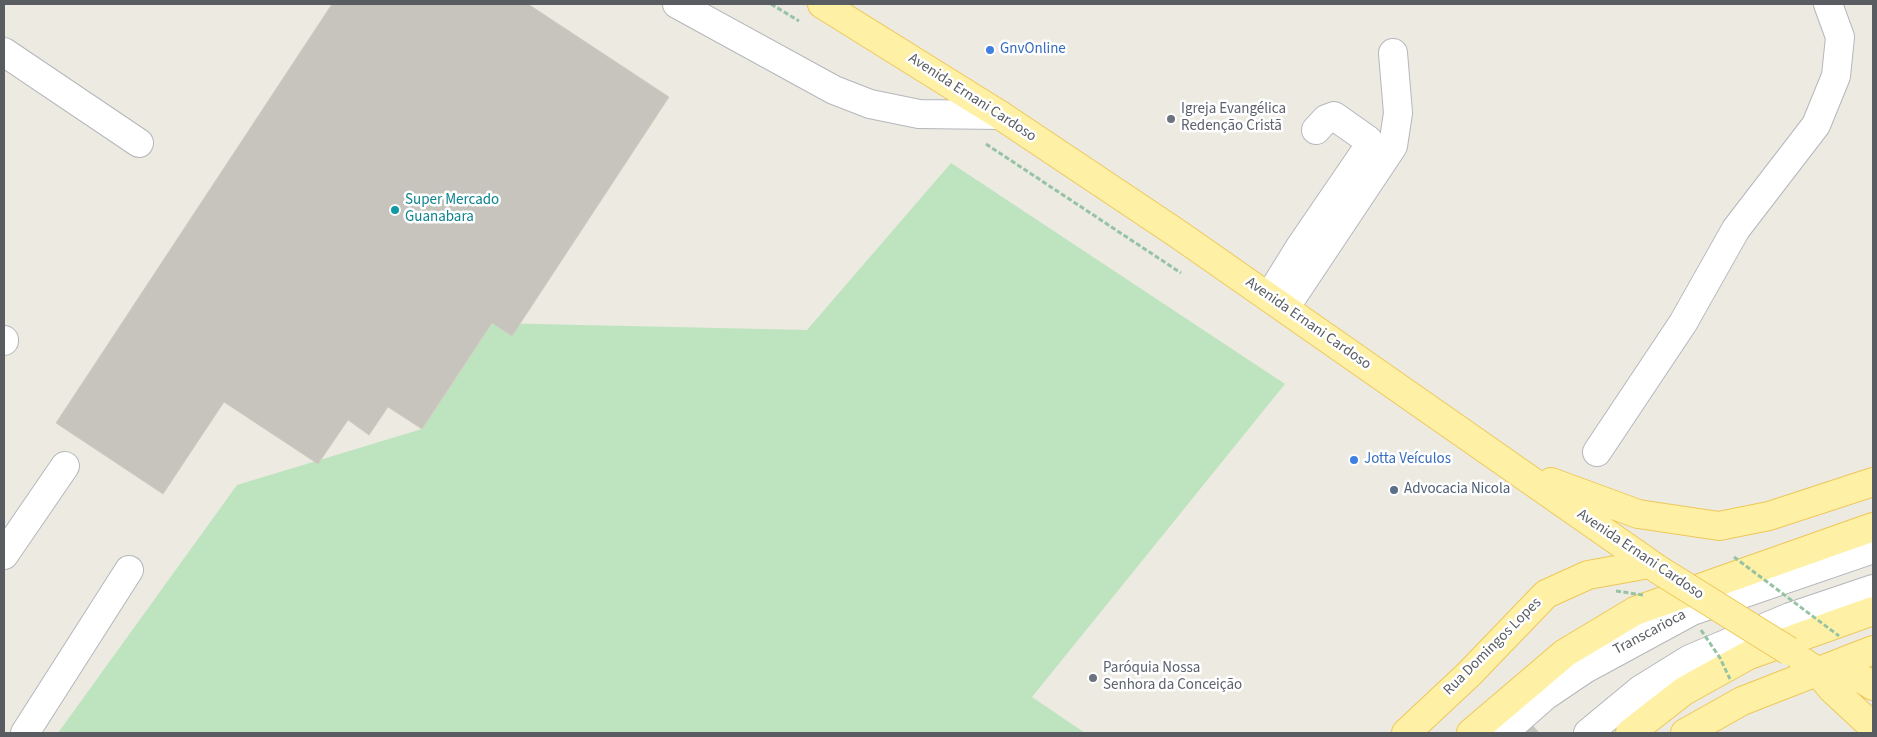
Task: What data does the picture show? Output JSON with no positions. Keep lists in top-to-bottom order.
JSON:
{
  "streets": {
    "main road": ["Avenida Ernani Cardoso", "Rua Domingos Lopes"],
    "street": ["Transcarioca"]
  },
  "crossings": [
    ["Avenida Ernani Cardoso", "Rua Domingos Lopes"]
  ],
  "places": [
    "GnvOnline",
    "Igreja Evangélica Redenção Cristã",
    "Super Mercado Guanabara",
    "Jotta Veículos",
    "Advocacia Nicola",
    "Paróquia Nossa Senhora da Conceição"
  ]
}
